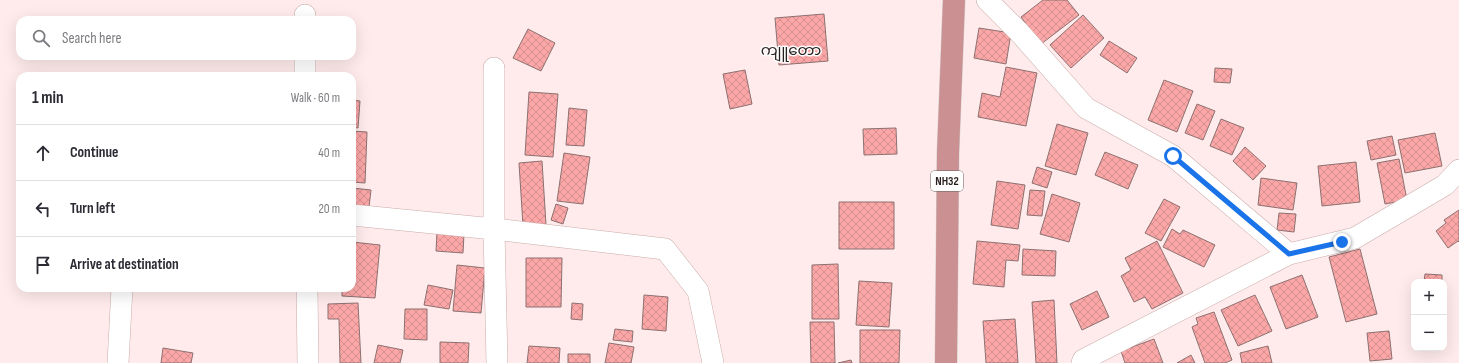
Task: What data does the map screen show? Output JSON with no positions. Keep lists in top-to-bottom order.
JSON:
{
  "streets": {
    "highway": ["NH32"]
  },
  "districts": ["ကျူတော"],
  "page": {
    "search": "Search here",
    "heading": ["1 min", "Walk · 60 m"],
    "list": [
      ["Continue", "40 m"],
      ["Turn left", "20 m"],
      "Arrive at destination"
    ],
    "map_buttons": ["+", "−"]
  }
}
